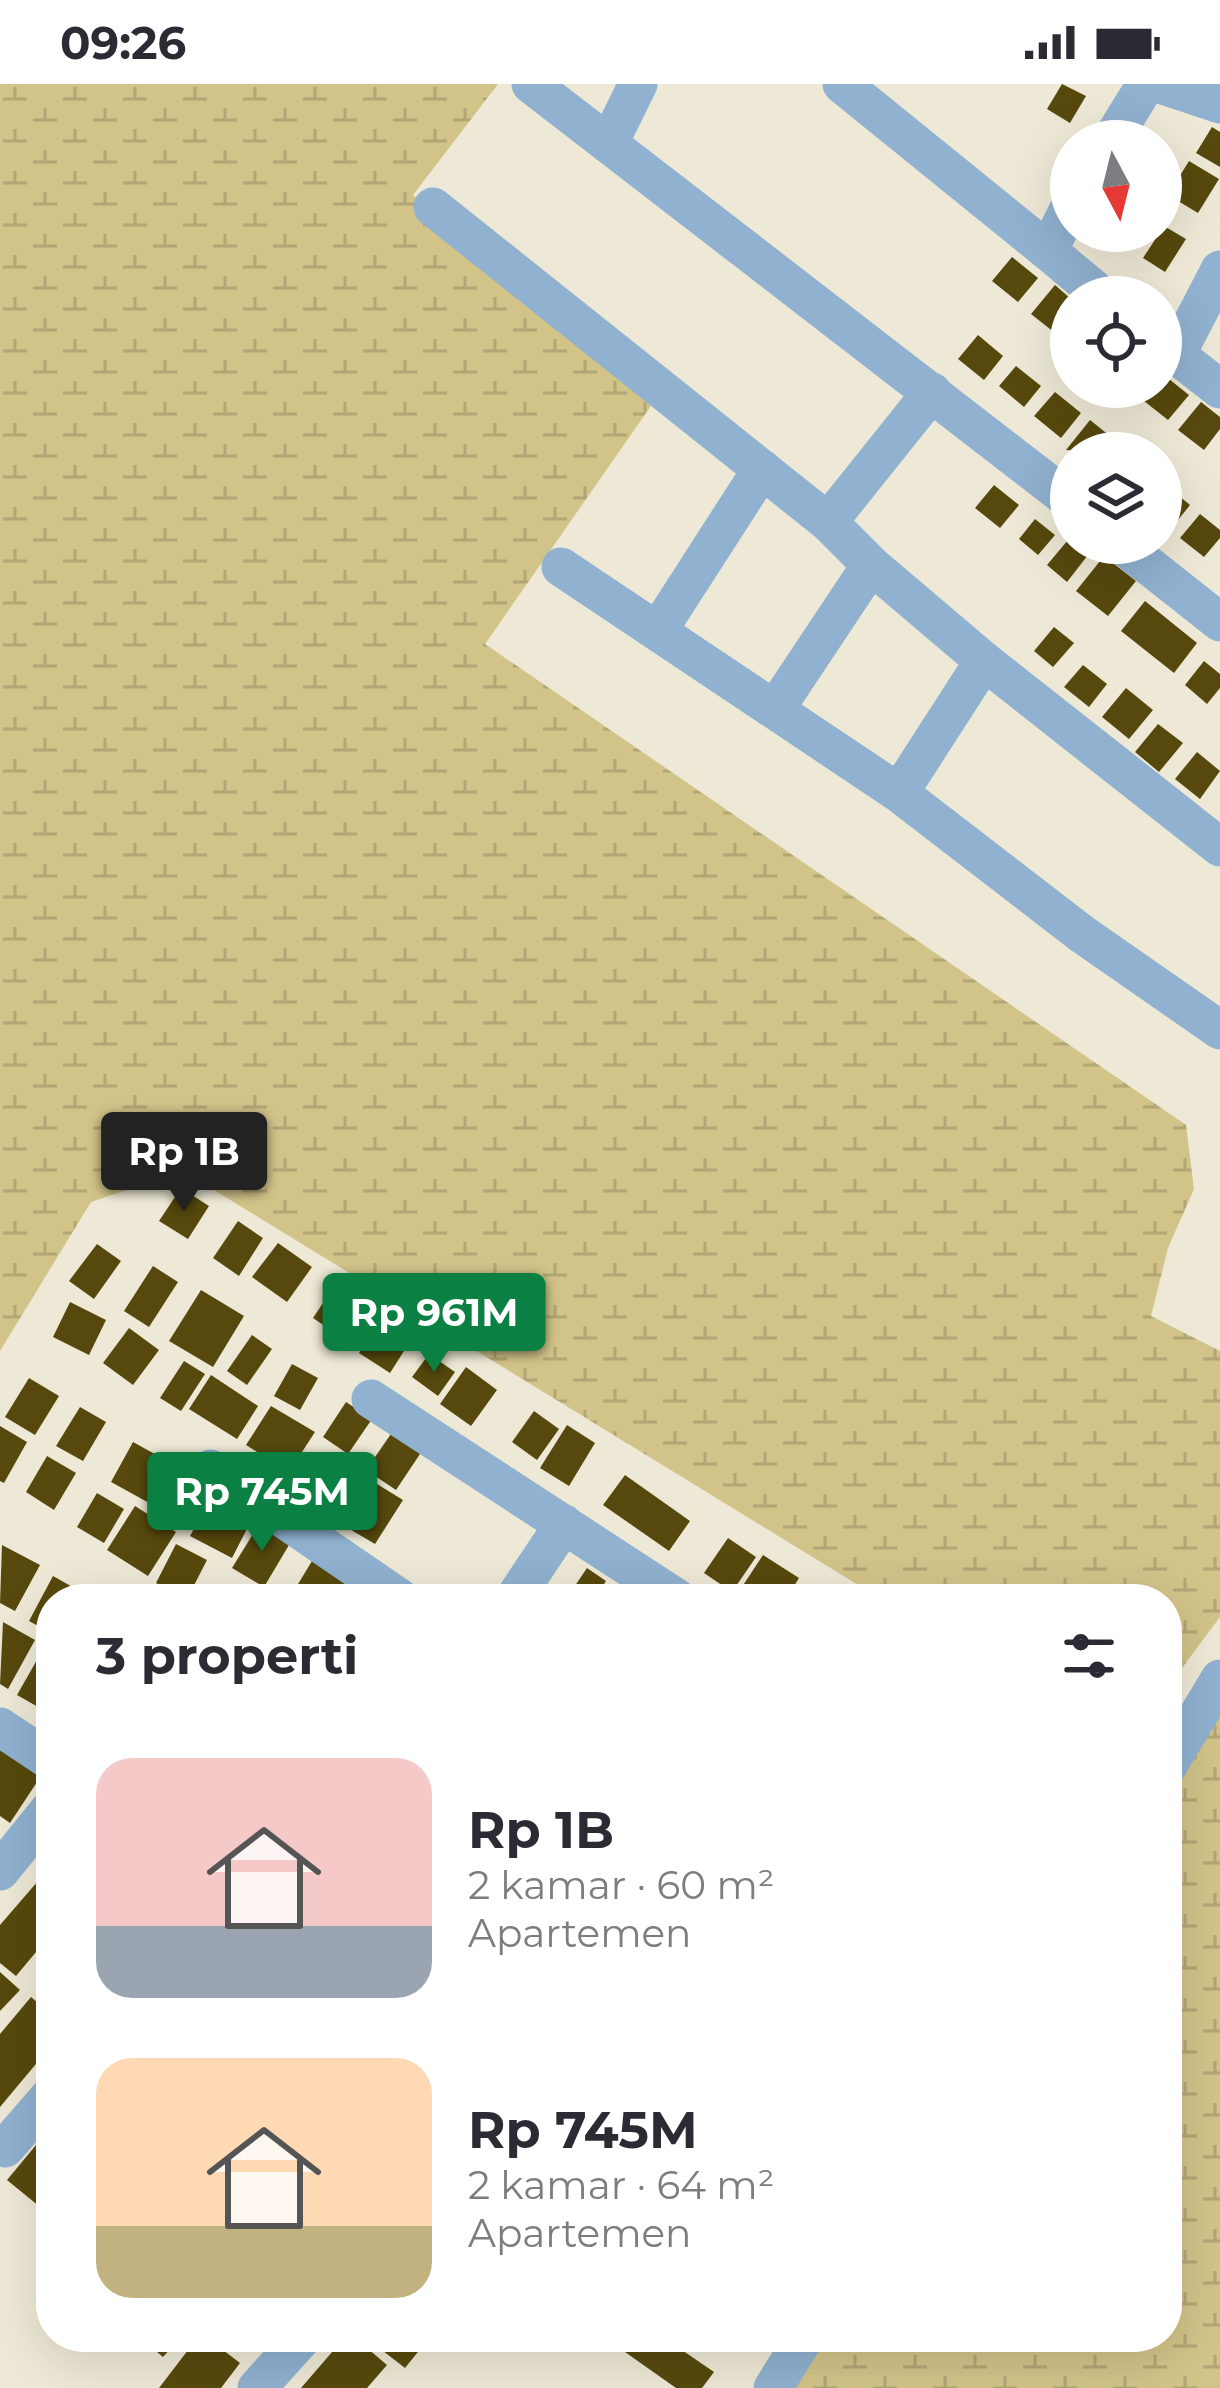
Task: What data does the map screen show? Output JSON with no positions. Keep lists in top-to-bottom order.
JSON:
{
  "north": "bottom",
  "page": {
    "status": "09:26",
    "price": ["Rp 1B", "Rp 961M", "Rp 745M"],
    "heading": "3 properti",
    "list": [
      {
        "name": "Rp 1B",
        "note": "2 kamar · 60 m² · Apartemen"
      },
      {
        "name": "Rp 745M",
        "note": "2 kamar · 64 m² · Apartemen"
      }
    ]
  }
}
